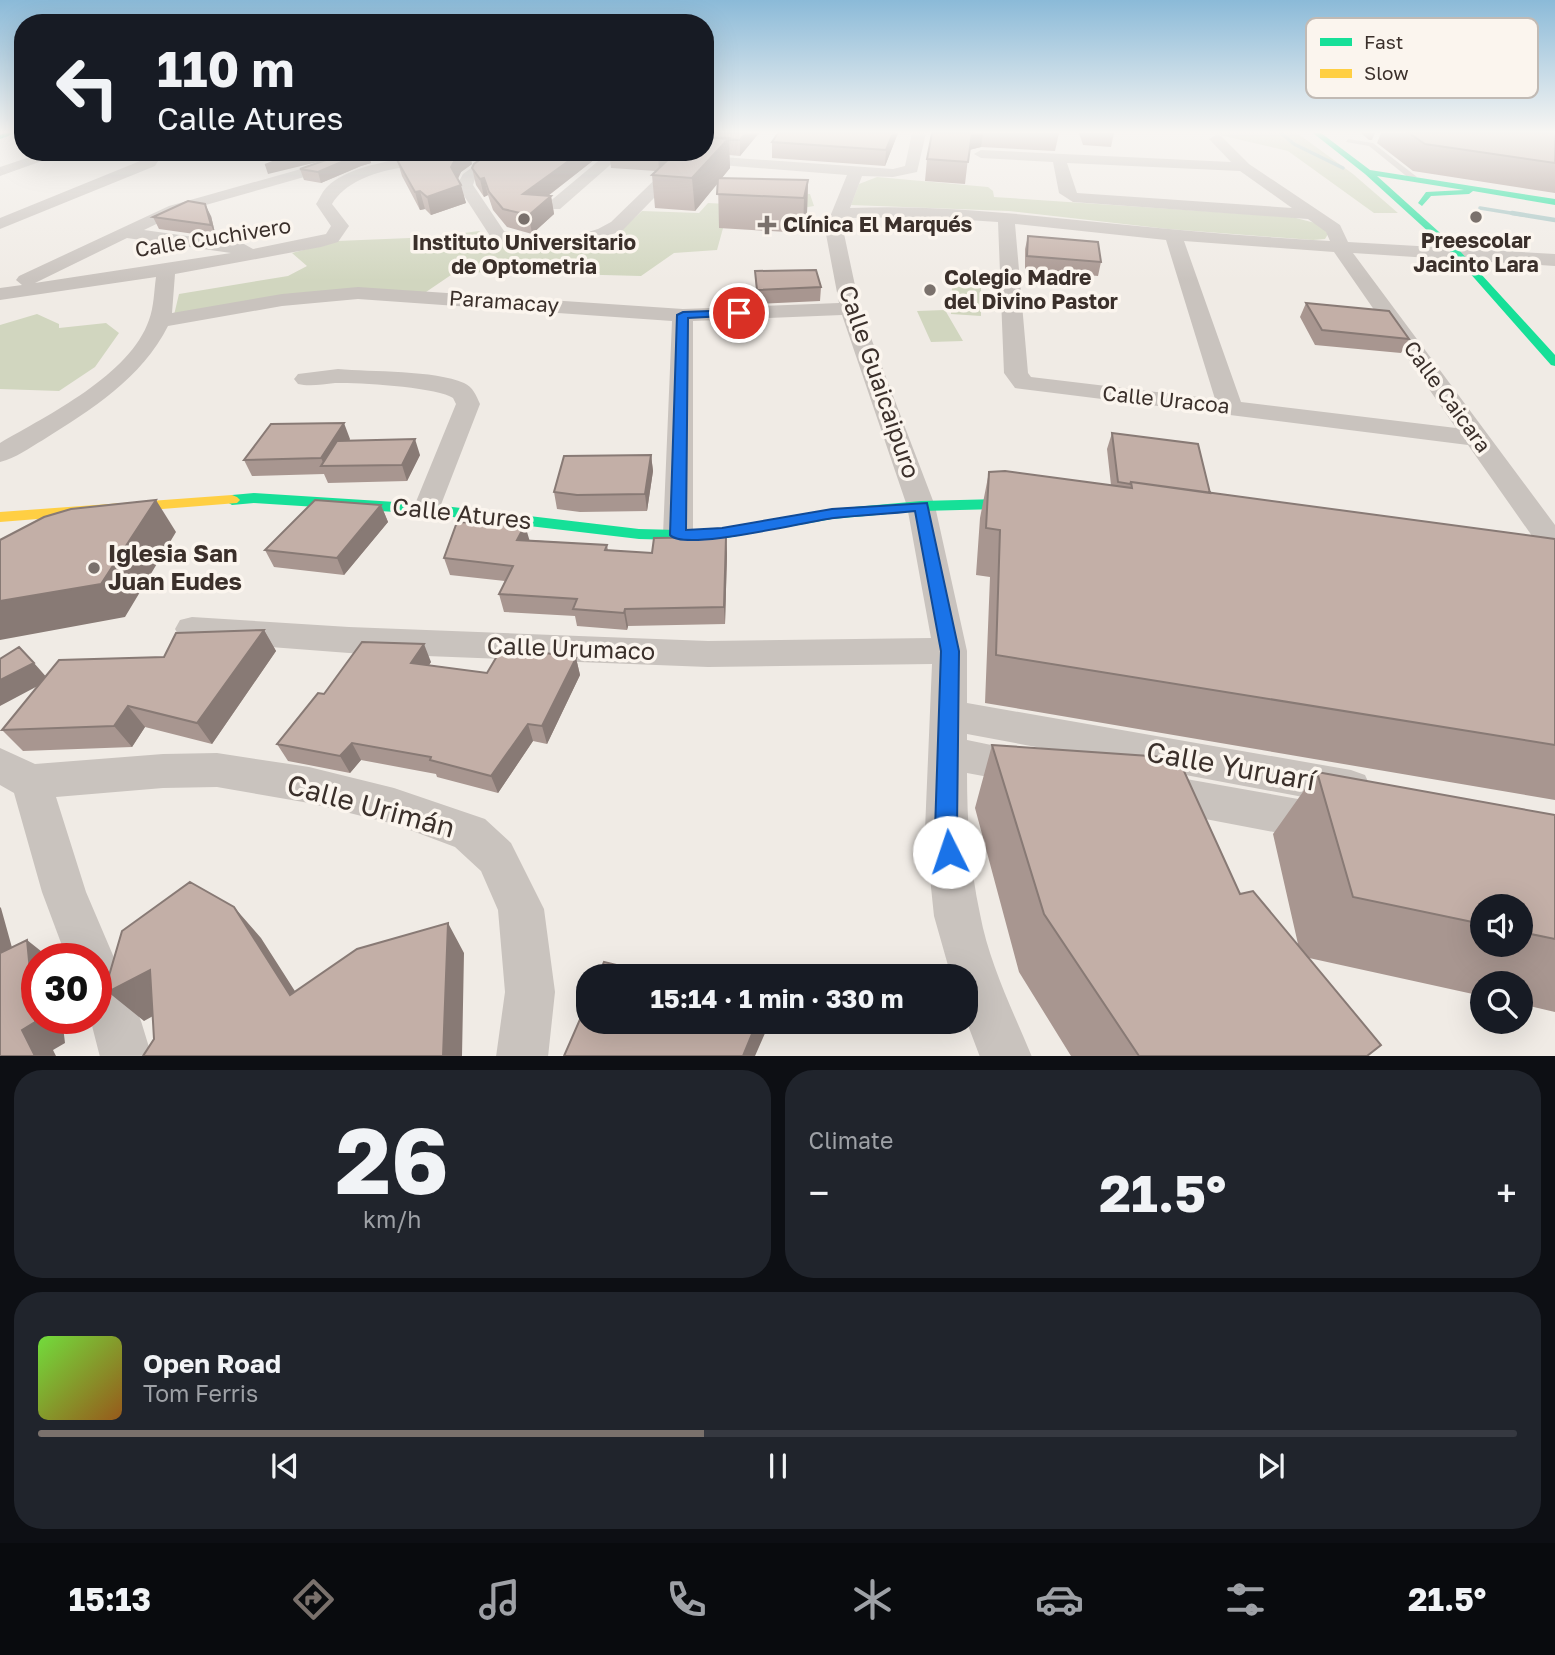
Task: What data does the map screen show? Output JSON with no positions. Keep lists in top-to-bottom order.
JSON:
{
  "streets": {
    "main road": ["Calle Atures"],
    "street": [
      "Calle Cuchivero",
      "Paramacay",
      "Calle Guaicaipuro",
      "Calle Caicara",
      "Calle Uracoa",
      "Calle Urumaco",
      "Calle Yuruarí",
      "Calle Urimán"
    ]
  },
  "crossings": [
    ["Paramacay", "Calle Guaicaipuro"],
    ["Calle Guaicaipuro", "Calle Atures"],
    ["Calle Guaicaipuro", "Calle Urumaco"],
    ["Calle Guaicaipuro", "Calle Yuruarí"],
    ["Calle Caicara", "Calle Uracoa"]
  ],
  "places": {
    "other": [
      "Preescolar Jacinto Lara",
      "Instituto Universitario de Optometria",
      "Colegio Madre del Divino Pastor",
      "Iglesia San Juan Eudes"
    ],
    "health": ["Clínica El Marqués"]
  },
  "legend": ["Fast", "Slow"],
  "page": {
    "turn": ["110 m", "Calle Atures"],
    "limit": "30",
    "trip": "15:14 · 1 min · 330 m",
    "tile": [
      ["26", "km/h"],
      "Climate"
    ],
    "heat": ["−", "21.5°", "+"],
    "song": ["Open Road", "Tom Ferris"],
    "tabs": ["15:13", "21.5°"]
  }
}
